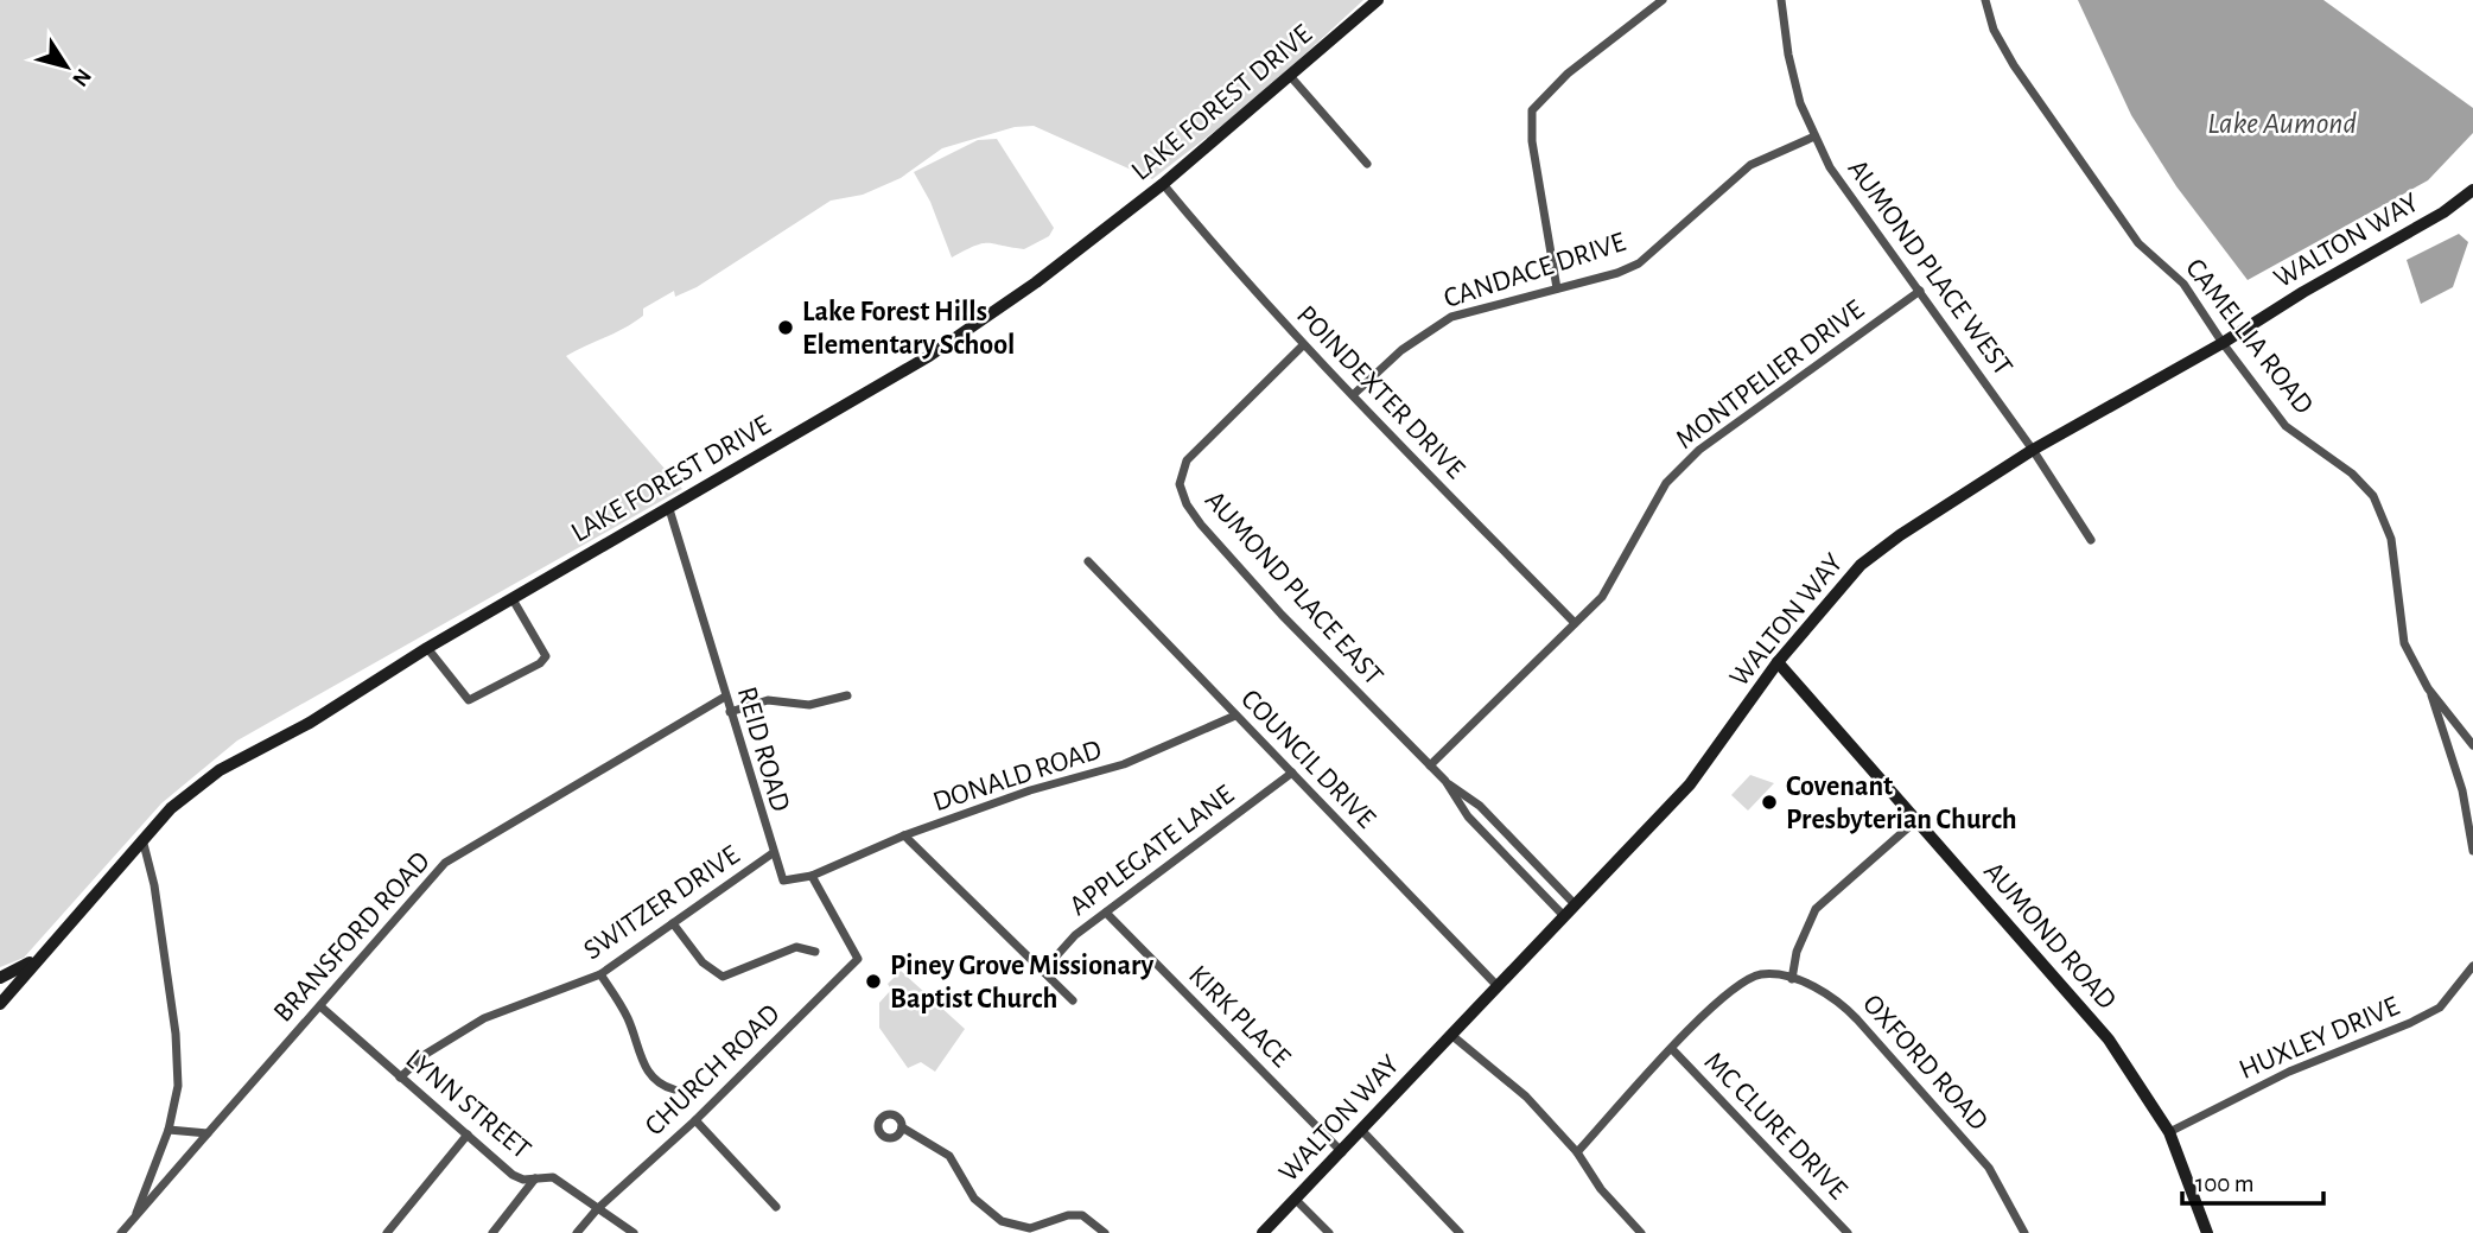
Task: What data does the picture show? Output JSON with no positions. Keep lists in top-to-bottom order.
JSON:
{
  "streets": {
    "street": [
      "LAKE FOREST DRIVE",
      "WALTON WAY",
      "AUMOND PLACE WEST",
      "CANDACE DRIVE",
      "CAMELLIA ROAD",
      "MONTPELIER DRIVE",
      "POINDEXTER DRIVE",
      "AUMOND PLACE EAST",
      "REID ROAD",
      "COUNCIL DRIVE",
      "DONALD ROAD",
      "APPLEGATE LANE",
      "SWITZER DRIVE",
      "AUMOND ROAD",
      "BRANSFORD ROAD",
      "KIRK PLACE",
      "HUXLEY DRIVE",
      "OXFORD ROAD",
      "CHURCH ROAD",
      "LYNN STREET",
      "MC CLURE DRIVE"
    ]
  },
  "crossings": [
    ["LAKE FOREST DRIVE", "POINDEXTER DRIVE"],
    ["LAKE FOREST DRIVE", "REID ROAD"],
    ["WALTON WAY", "AUMOND PLACE WEST"],
    ["WALTON WAY", "CAMELLIA ROAD"],
    ["WALTON WAY", "AUMOND PLACE EAST"],
    ["WALTON WAY", "COUNCIL DRIVE"],
    ["WALTON WAY", "AUMOND ROAD"],
    ["WALTON WAY", "KIRK PLACE"],
    ["AUMOND PLACE WEST", "CANDACE DRIVE"],
    ["AUMOND PLACE WEST", "MONTPELIER DRIVE"],
    ["CANDACE DRIVE", "POINDEXTER DRIVE"],
    ["MONTPELIER DRIVE", "POINDEXTER DRIVE"],
    ["MONTPELIER DRIVE", "AUMOND PLACE EAST"],
    ["POINDEXTER DRIVE", "AUMOND PLACE EAST"],
    ["REID ROAD", "DONALD ROAD"],
    ["REID ROAD", "SWITZER DRIVE"],
    ["REID ROAD", "BRANSFORD ROAD"],
    ["REID ROAD", "CHURCH ROAD"],
    ["COUNCIL DRIVE", "DONALD ROAD"],
    ["COUNCIL DRIVE", "APPLEGATE LANE"],
    ["DONALD ROAD", "CHURCH ROAD"],
    ["APPLEGATE LANE", "KIRK PLACE"],
    ["SWITZER DRIVE", "LYNN STREET"],
    ["AUMOND ROAD", "HUXLEY DRIVE"],
    ["BRANSFORD ROAD", "LYNN STREET"],
    ["OXFORD ROAD", "MC CLURE DRIVE"],
    ["CHURCH ROAD", "LYNN STREET"]
  ],
  "water": ["Lake Aumond"],
  "places": ["Lake Forest Hills Elementary School", "Covenant Presbyterian Church", "Piney Grove Missionary Baptist Church"],
  "scale_bar": "100 m",
  "north": "bottom right"
}
